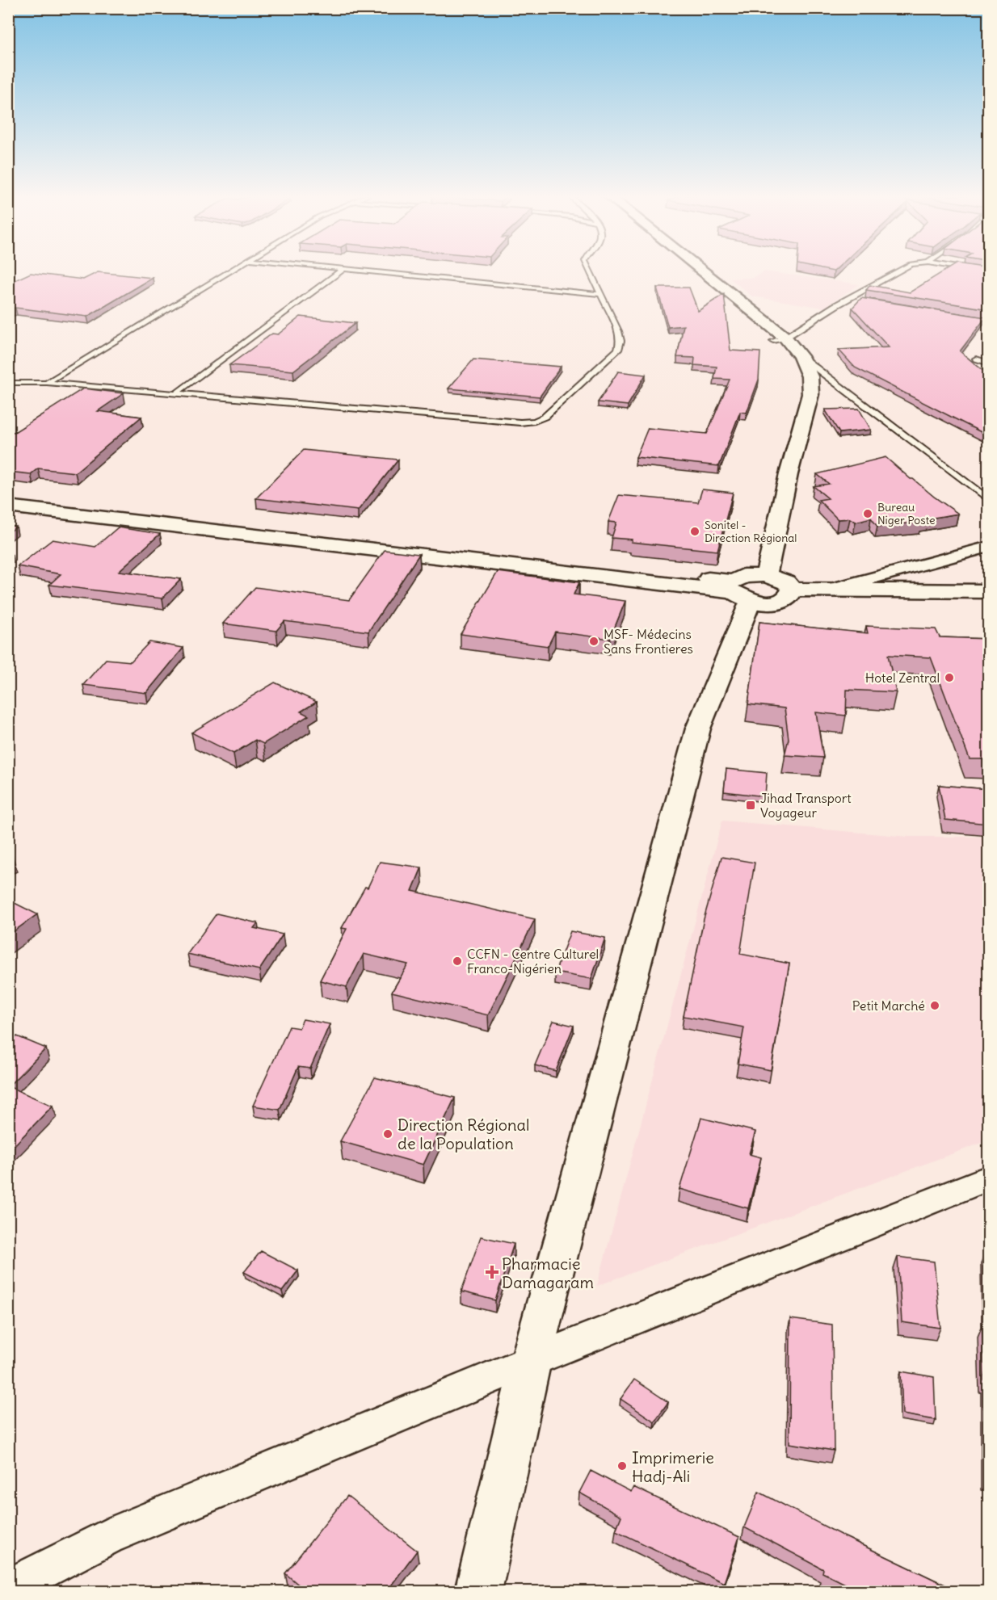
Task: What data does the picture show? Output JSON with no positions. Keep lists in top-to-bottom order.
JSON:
{
  "places": {
    "other": [
      "Bureau Niger Poste",
      "Sonitel - Direction Régional",
      "MSF- Médecins Sans Frontieres",
      "Hotel Zentral",
      "CCFN - Centre Culturel Franco-Nigérien",
      "Petit Marché",
      "Direction Régional de la Population",
      "Imprimerie Hadj-Ali"
    ],
    "transit": ["Jihad Transport Voyageur"],
    "health": ["Pharmacie Damagaram"]
  }
}
